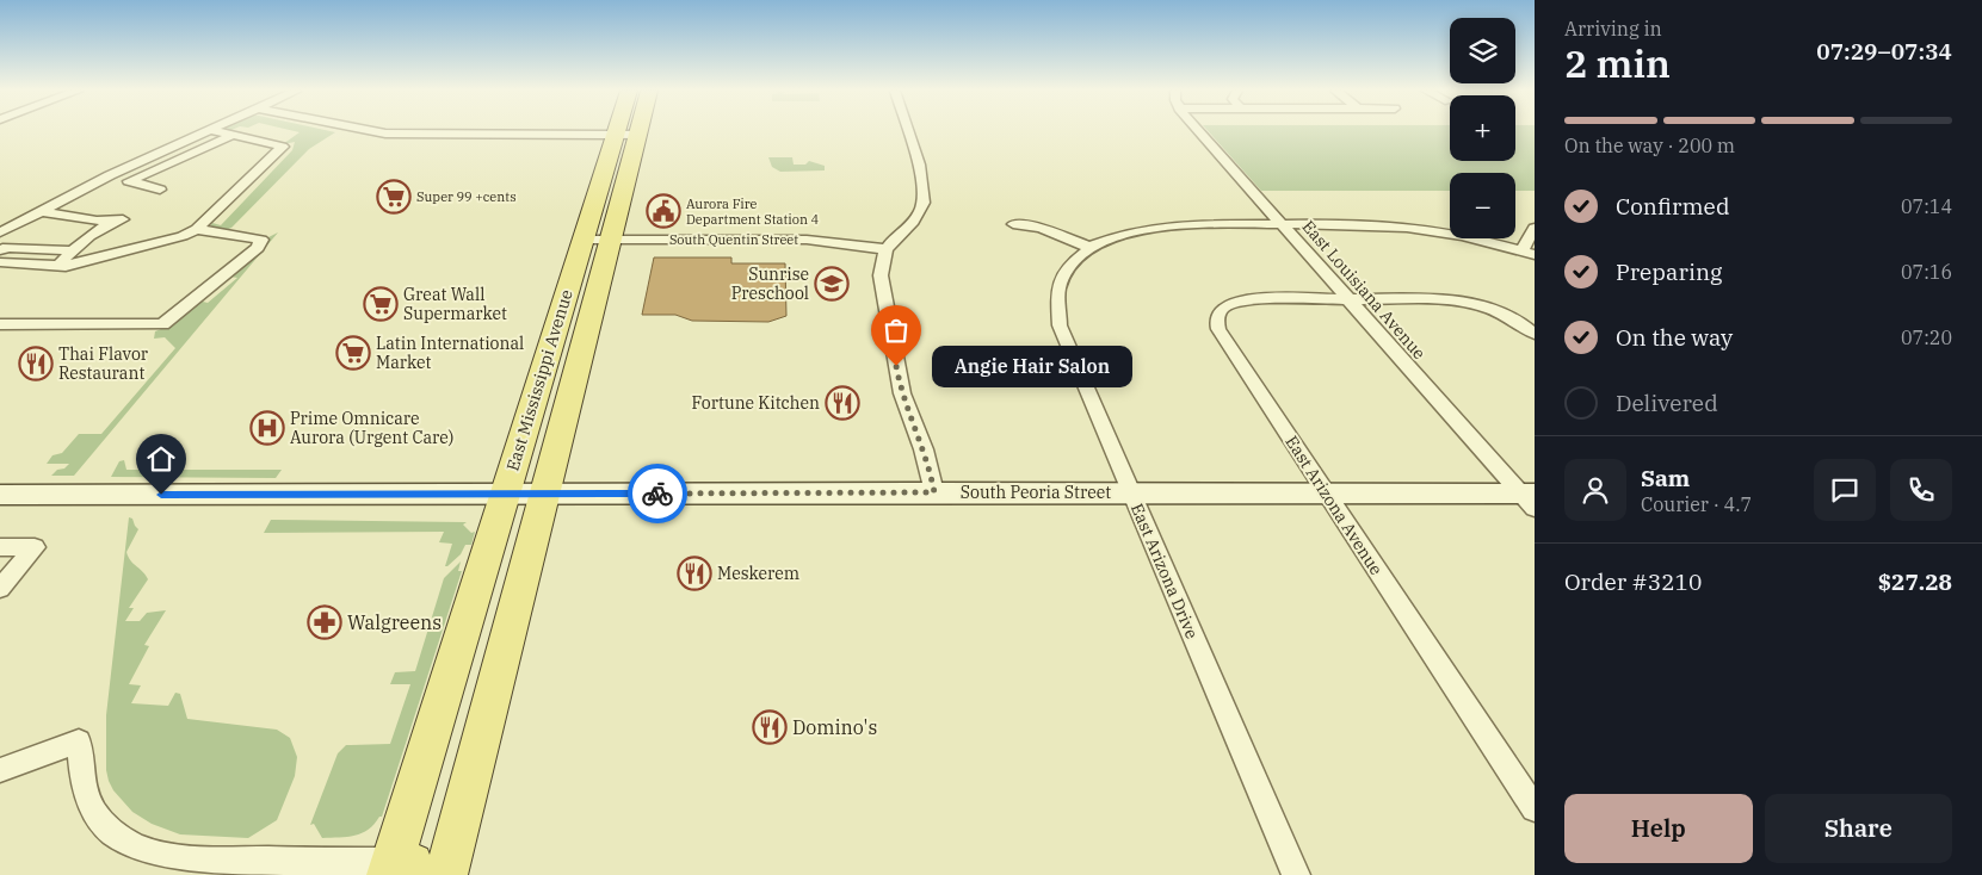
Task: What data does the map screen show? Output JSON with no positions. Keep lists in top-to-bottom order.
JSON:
{
  "streets": {
    "main road": ["East Mississippi Avenue", "South Peoria Street"],
    "street": [
      "South Quentin Street",
      "East Louisiana Avenue",
      "East Arizona Avenue",
      "East Arizona Drive"
    ]
  },
  "crossings": [
    ["South Quentin Street", "East Mississippi Avenue"],
    ["East Louisiana Avenue", "South Peoria Street"],
    ["East Louisiana Avenue", "East Arizona Avenue"],
    ["East Louisiana Avenue", "East Arizona Drive"],
    ["East Mississippi Avenue", "South Peoria Street"],
    ["South Peoria Street", "East Arizona Avenue"],
    ["South Peoria Street", "East Arizona Drive"]
  ],
  "places": {
    "supermarket": ["Super 99 +cents", "Great Wall Supermarket", "Latin International Market"],
    "public building": ["Aurora Fire Department Station 4"],
    "school or university": ["Sunrise Preschool"],
    "restaurant": [
      "Thai Flavor Restaurant",
      "Fortune Kitchen",
      "Meskerem",
      "Domino's"
    ],
    "other": ["Angie Hair Salon"],
    "hospital": ["Prime Omnicare Aurora (Urgent Care)"],
    "pharmacy": ["Walgreens"]
  },
  "page": {
    "heading": ["2 min", "Arriving in", "07:29–07:34"],
    "panel": [
      "Sam",
      "Courier · 4.7",
      "Order #3210",
      "$27.28"
    ],
    "map_buttons": ["+", "−"],
    "bar": "On the way · 200 m",
    "list": [
      ["Confirmed", "07:14"],
      ["Preparing", "07:16"],
      ["On the way", "07:20"],
      "Delivered"
    ],
    "bubble": "Angie Hair Salon",
    "buttons": ["Help", "Share"]
  }
}
